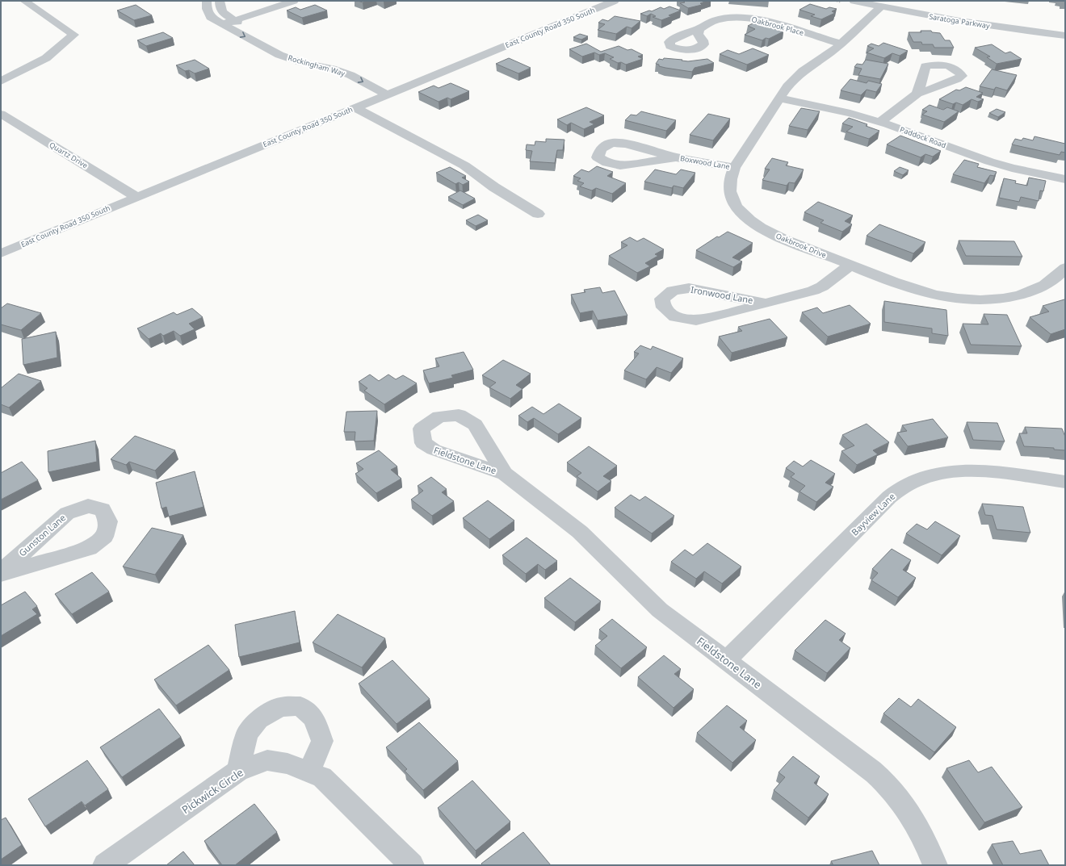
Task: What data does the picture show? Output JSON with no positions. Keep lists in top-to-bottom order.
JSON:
{
  "streets": {
    "street": [
      "Saratoga Parkway",
      "Oakbrook Place",
      "East County Road 350 South",
      "Rockingham Way",
      "Paddock Road",
      "Quartz Drive",
      "Boxwood Lane",
      "Oakbrook Drive",
      "Ironwood Lane",
      "Fieldstone Lane",
      "Bayview Lane",
      "Gunston Lane",
      "Pickwick Circle"
    ]
  },
  "crossings": [
    ["Saratoga Parkway", "Oakbrook Drive"],
    ["Oakbrook Place", "Oakbrook Drive"],
    ["East County Road 350 South", "Rockingham Way"],
    ["East County Road 350 South", "Quartz Drive"],
    ["Paddock Road", "Oakbrook Drive"],
    ["Boxwood Lane", "Oakbrook Drive"],
    ["Oakbrook Drive", "Ironwood Lane"],
    ["Fieldstone Lane", "Bayview Lane"]
  ]
}
